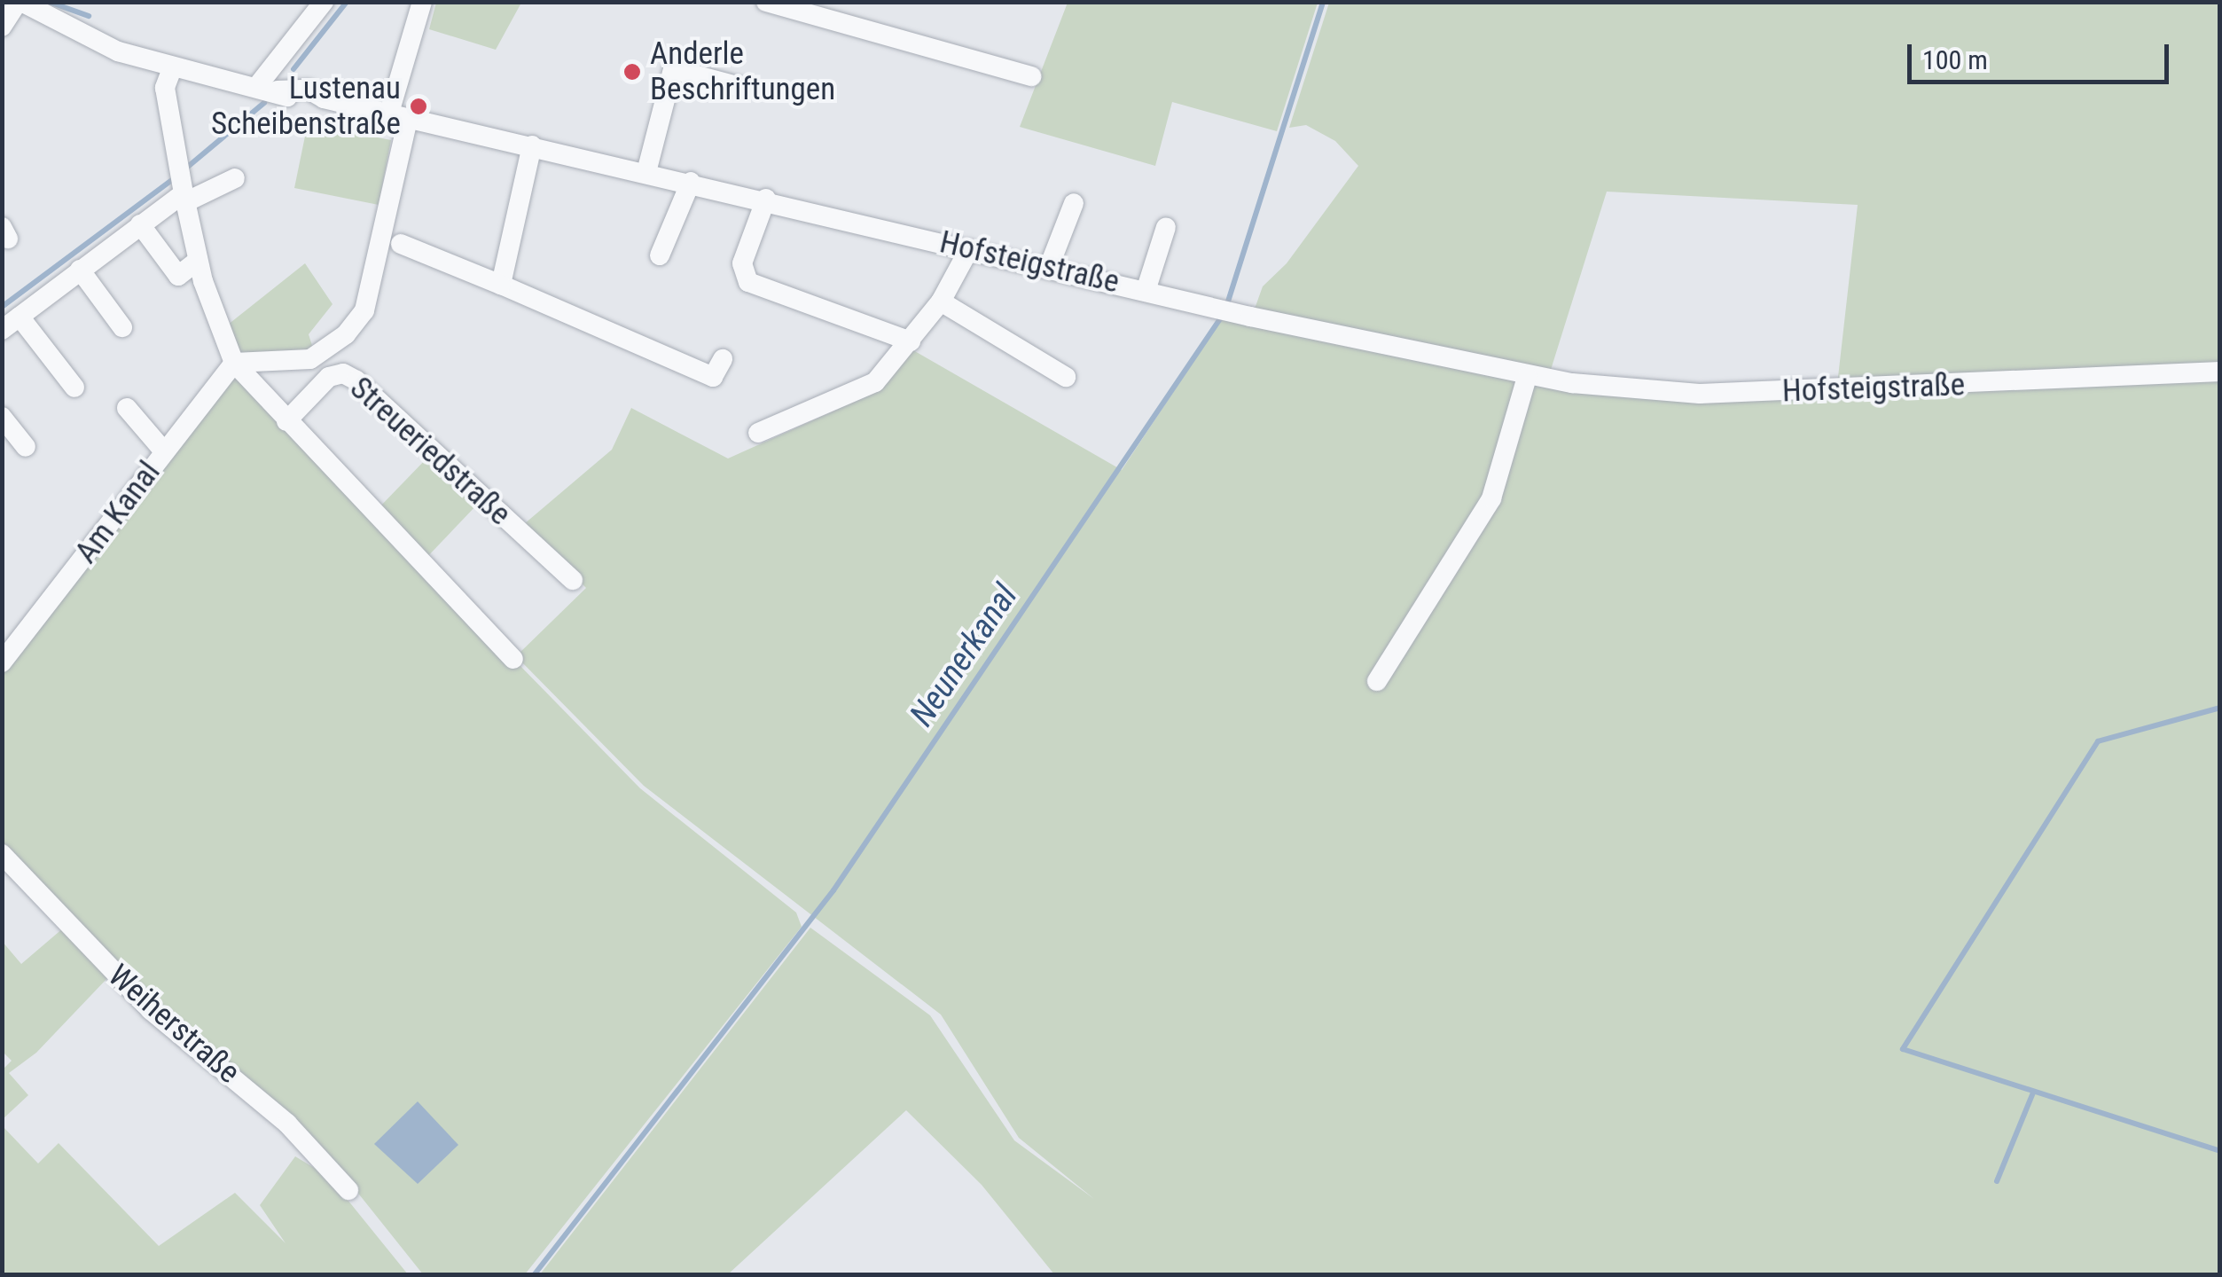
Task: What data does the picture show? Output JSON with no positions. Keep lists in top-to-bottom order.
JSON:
{
  "streets": {
    "street": [
      "Hofsteigstraße",
      "Streueriedstraße",
      "Am Kanal",
      "Weiherstraße"
    ]
  },
  "water": ["Neunerkanal"],
  "places": ["Anderle Beschriftungen", "Lustenau Scheibenstraße"],
  "scale_bar": "100 m"
}
